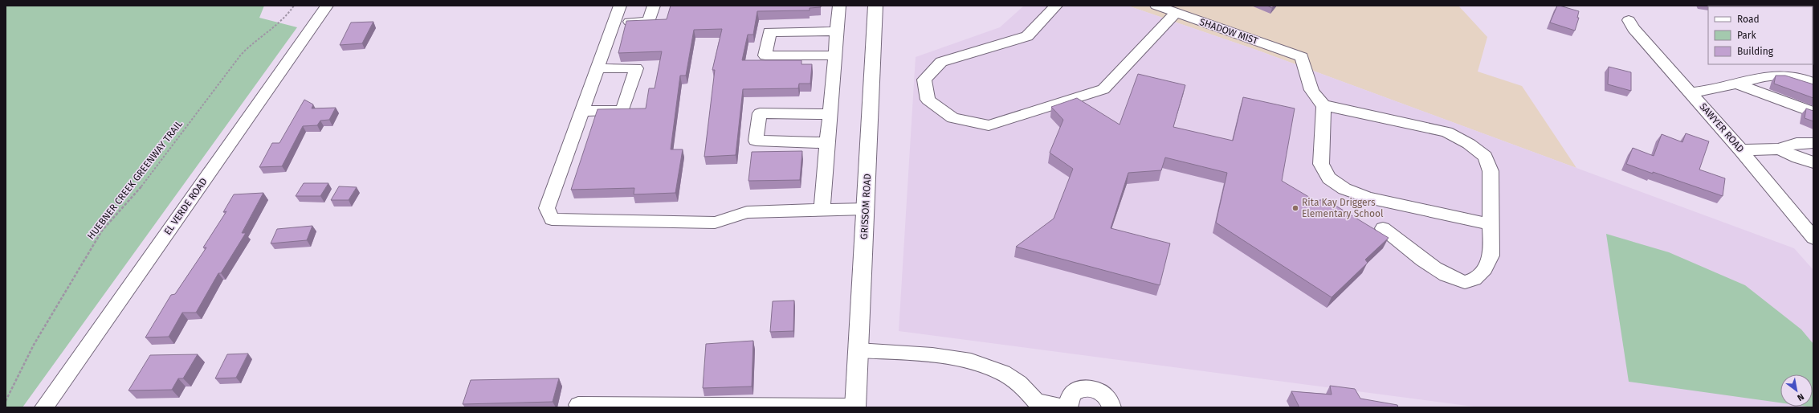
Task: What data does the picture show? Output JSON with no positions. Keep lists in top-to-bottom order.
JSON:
{
  "streets": {
    "main road": ["GRISSOM ROAD"],
    "street": ["SHADOW MIST", "SAWYER ROAD", "EL VERDE ROAD"],
    "path": ["HUEBNER CREEK GREENWAY TRAIL"]
  },
  "places": ["Rita Kay Driggers Elementary School"],
  "legend": ["Road", "Park", "Building"],
  "north": "bottom right"
}
